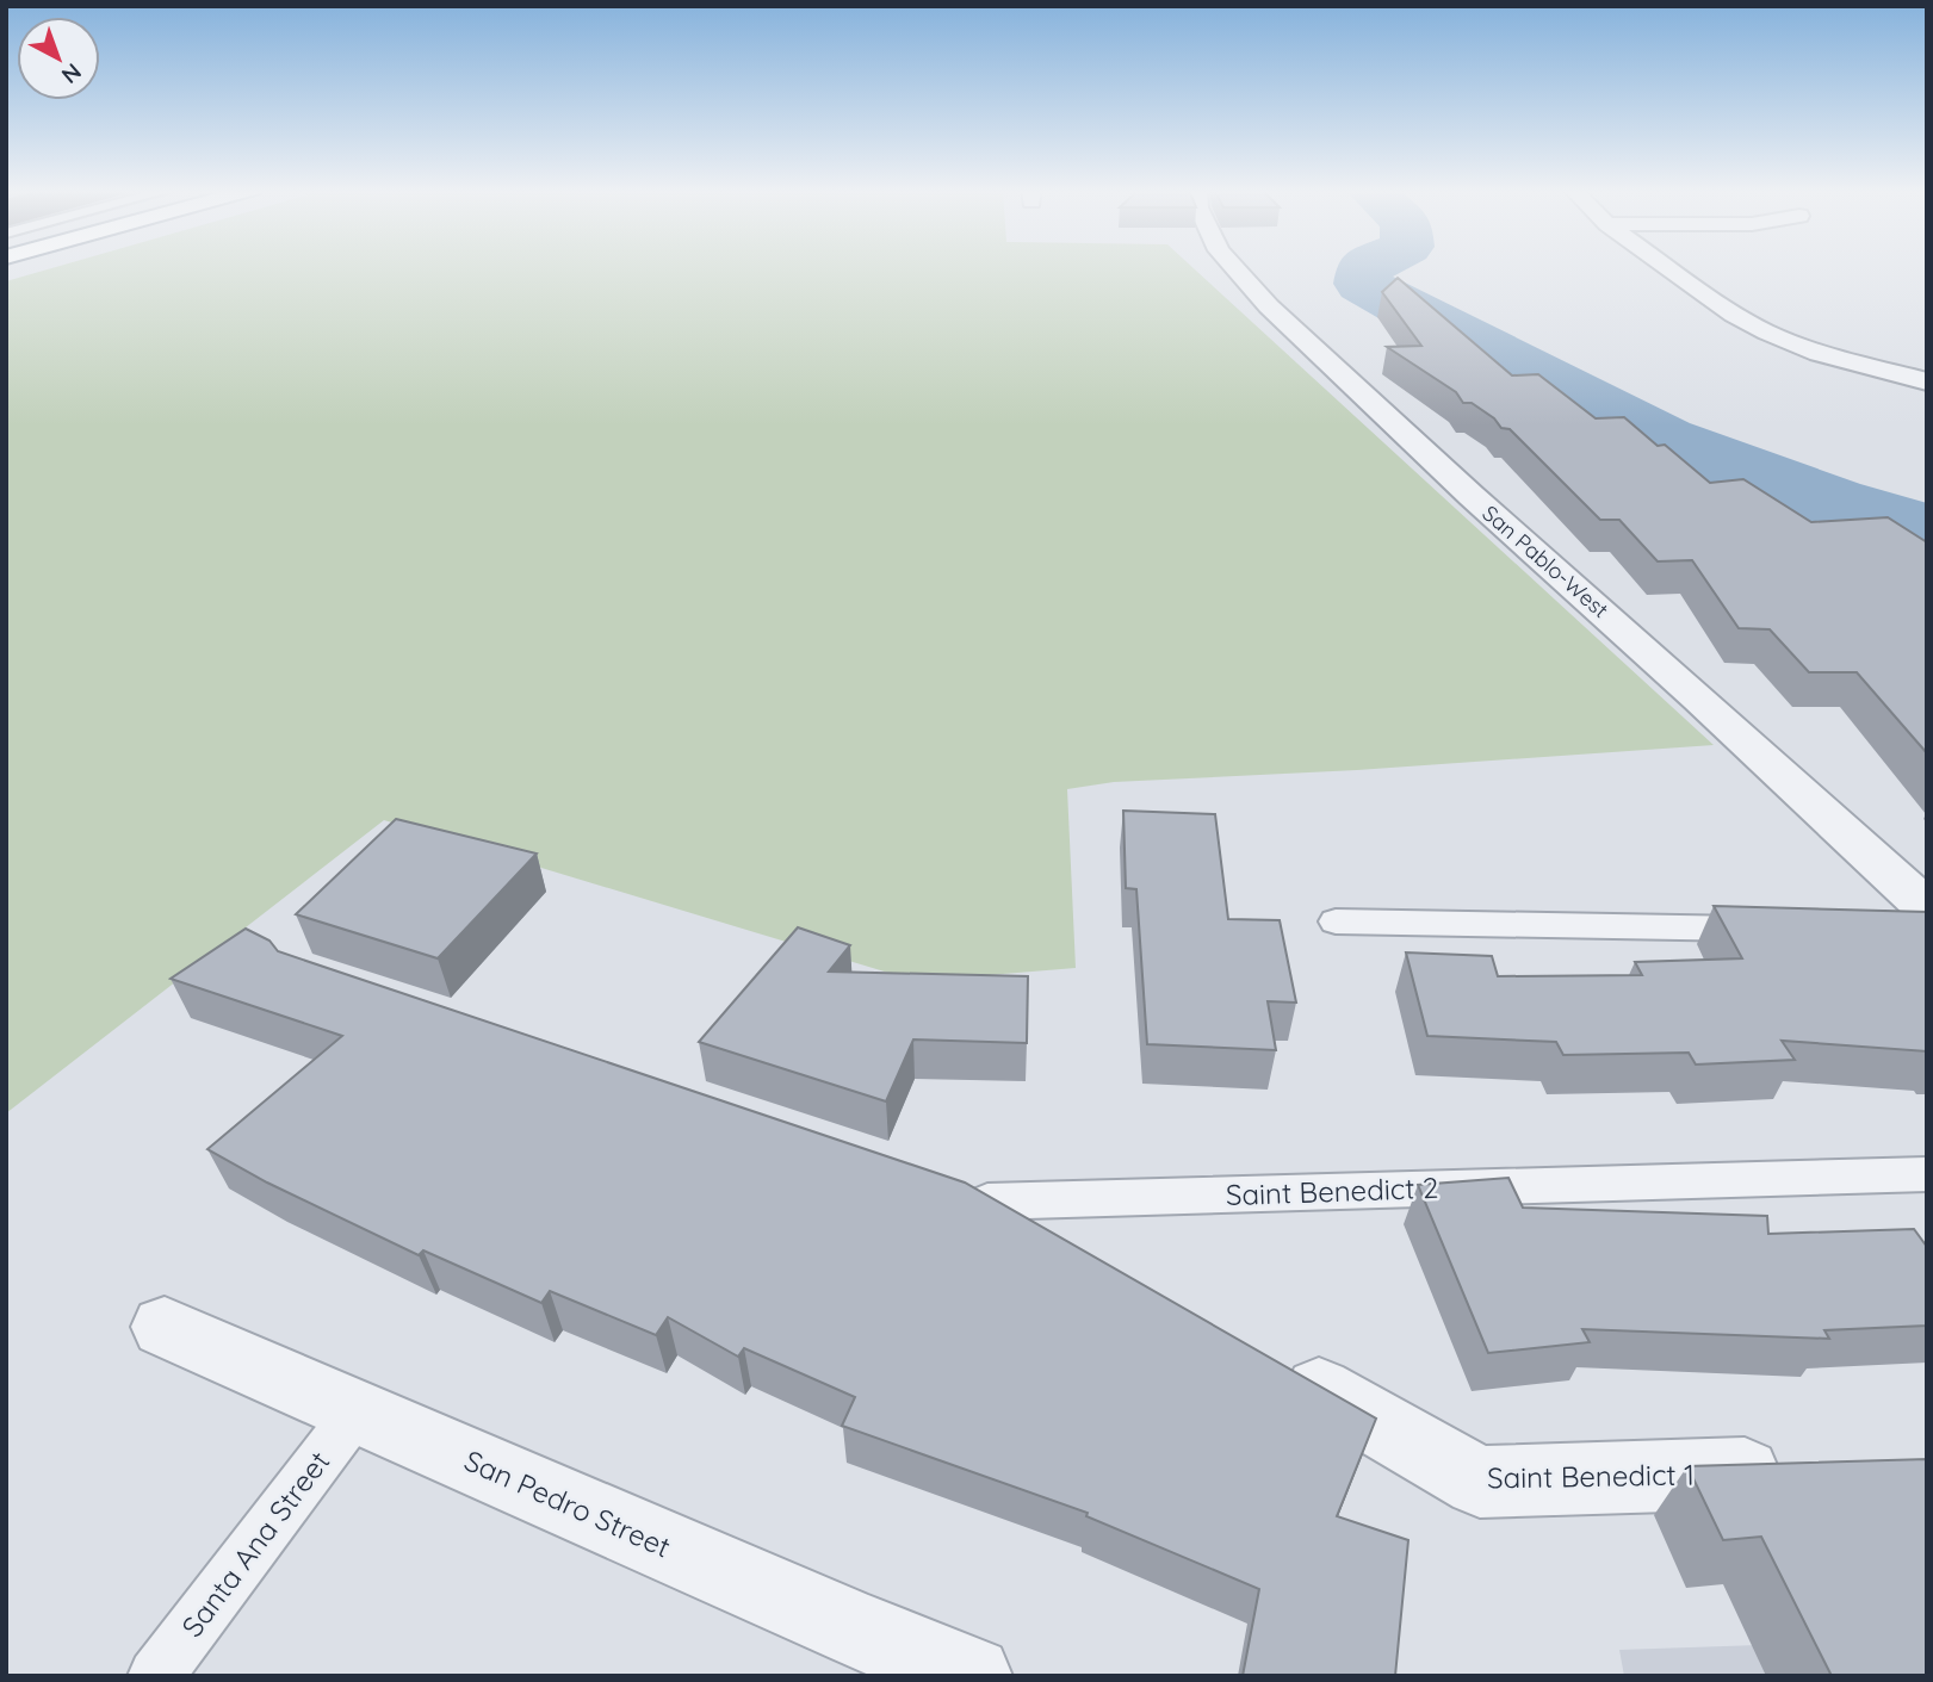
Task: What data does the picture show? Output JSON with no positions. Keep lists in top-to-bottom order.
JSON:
{
  "streets": {
    "street": ["San Pablo-West", "Saint Benedict 1", "San Pedro Street"],
    "lane": ["Saint Benedict 2", "Santa Ana Street"]
  },
  "crossings": [
    ["San Pedro Street", "Santa Ana Street"]
  ],
  "north": "bottom right"
}
